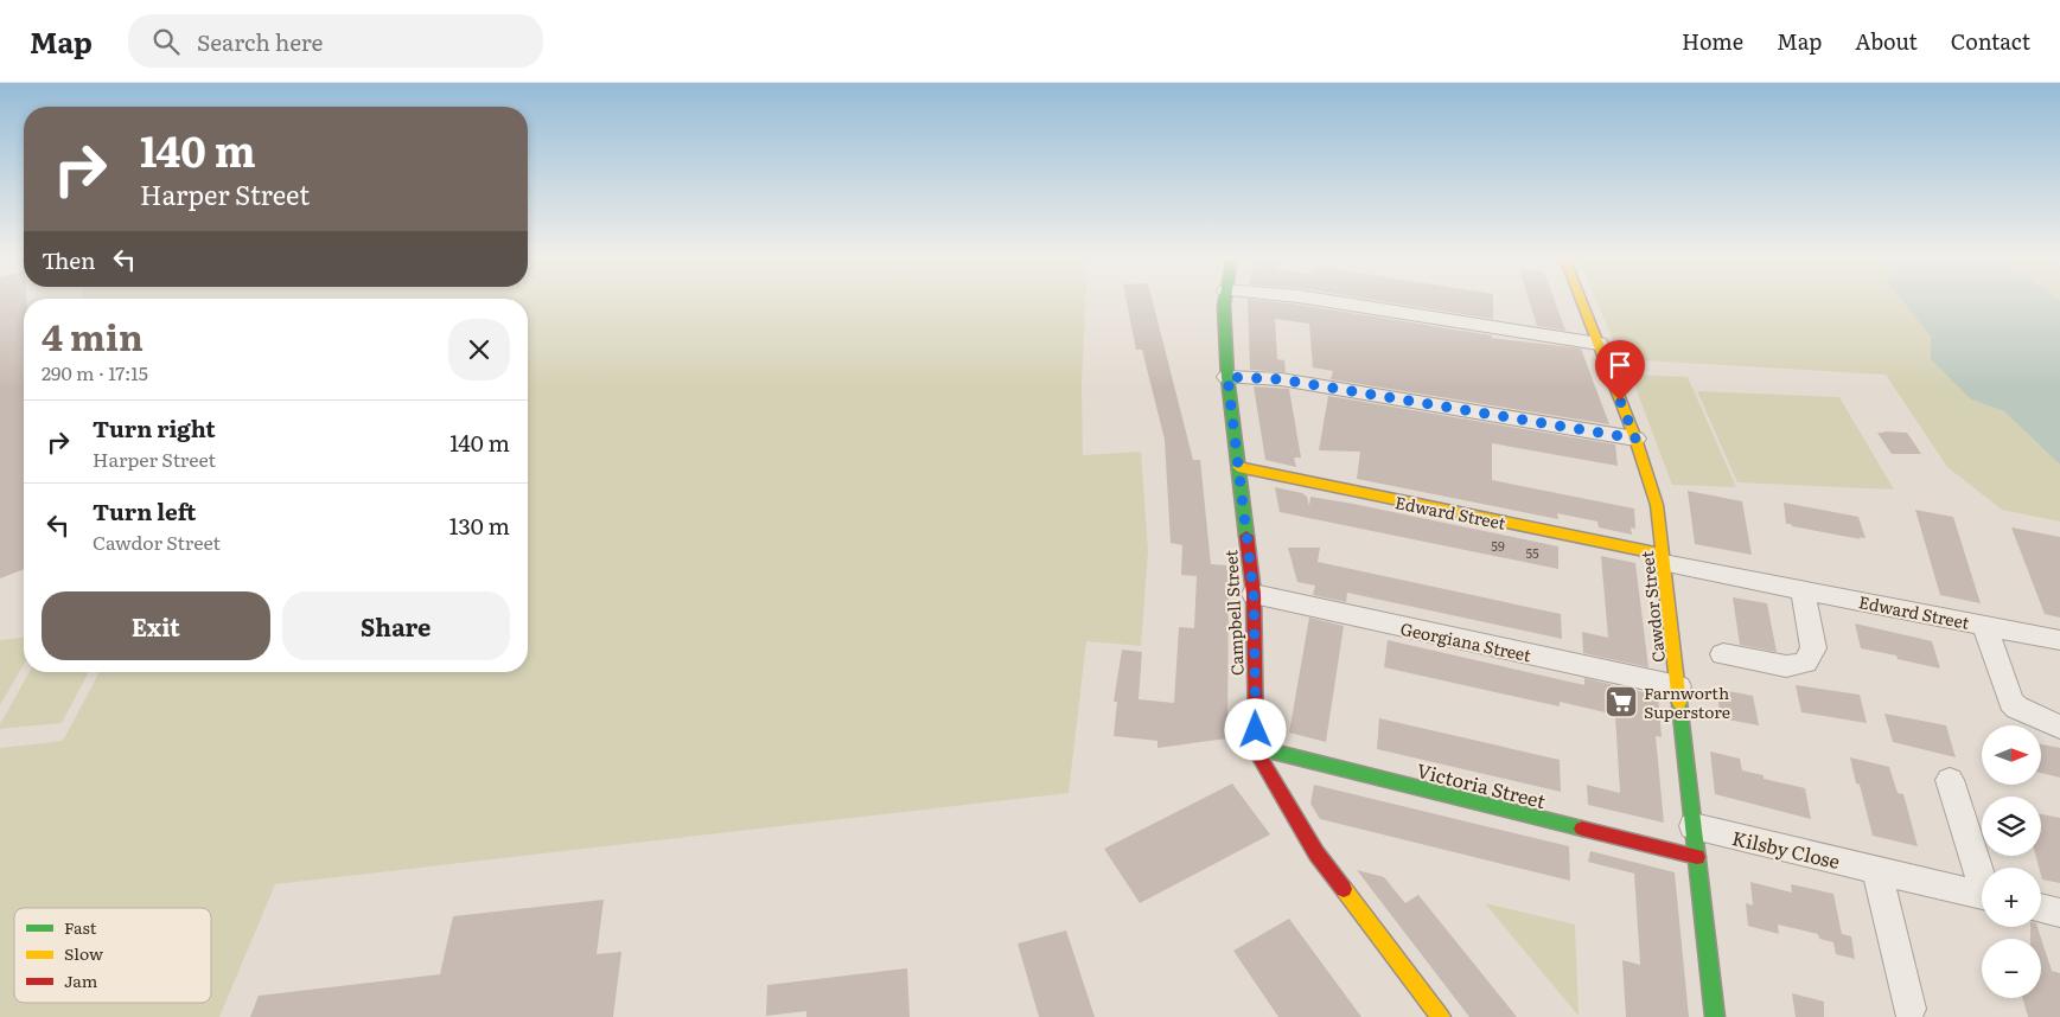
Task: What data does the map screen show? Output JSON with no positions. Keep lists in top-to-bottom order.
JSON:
{
  "streets": {
    "street": [
      "Edward Street",
      "Cawdor Street",
      "Campbell Street",
      "Georgiana Street",
      "Victoria Street",
      "Kilsby Close"
    ]
  },
  "crossings": [
    ["Edward Street", "Cawdor Street"],
    ["Edward Street", "Campbell Street"],
    ["Cawdor Street", "Georgiana Street"],
    ["Cawdor Street", "Victoria Street"],
    ["Cawdor Street", "Kilsby Close"],
    ["Campbell Street", "Georgiana Street"],
    ["Campbell Street", "Victoria Street"]
  ],
  "places": {
    "supermarket": ["Farnworth Superstore"]
  },
  "house_numbers": ["59", "55"],
  "legend": ["Fast", "Slow", "Jam"],
  "north": "right",
  "page": {
    "header": "Map",
    "search": "Search here",
    "nav": [
      "Home",
      "Map",
      "About",
      "Contact"
    ],
    "turn": ["140 m", "Harper Street"],
    "then": "Then",
    "heading": ["4 min", "290 m · 17:15"],
    "list": [
      {
        "name": "Turn right",
        "note": "Harper Street",
        "value": "140 m"
      },
      {
        "name": "Turn left",
        "note": "Cawdor Street",
        "value": "130 m"
      }
    ],
    "buttons": ["Exit", "Share"],
    "map_buttons": ["+", "−"]
  }
}
